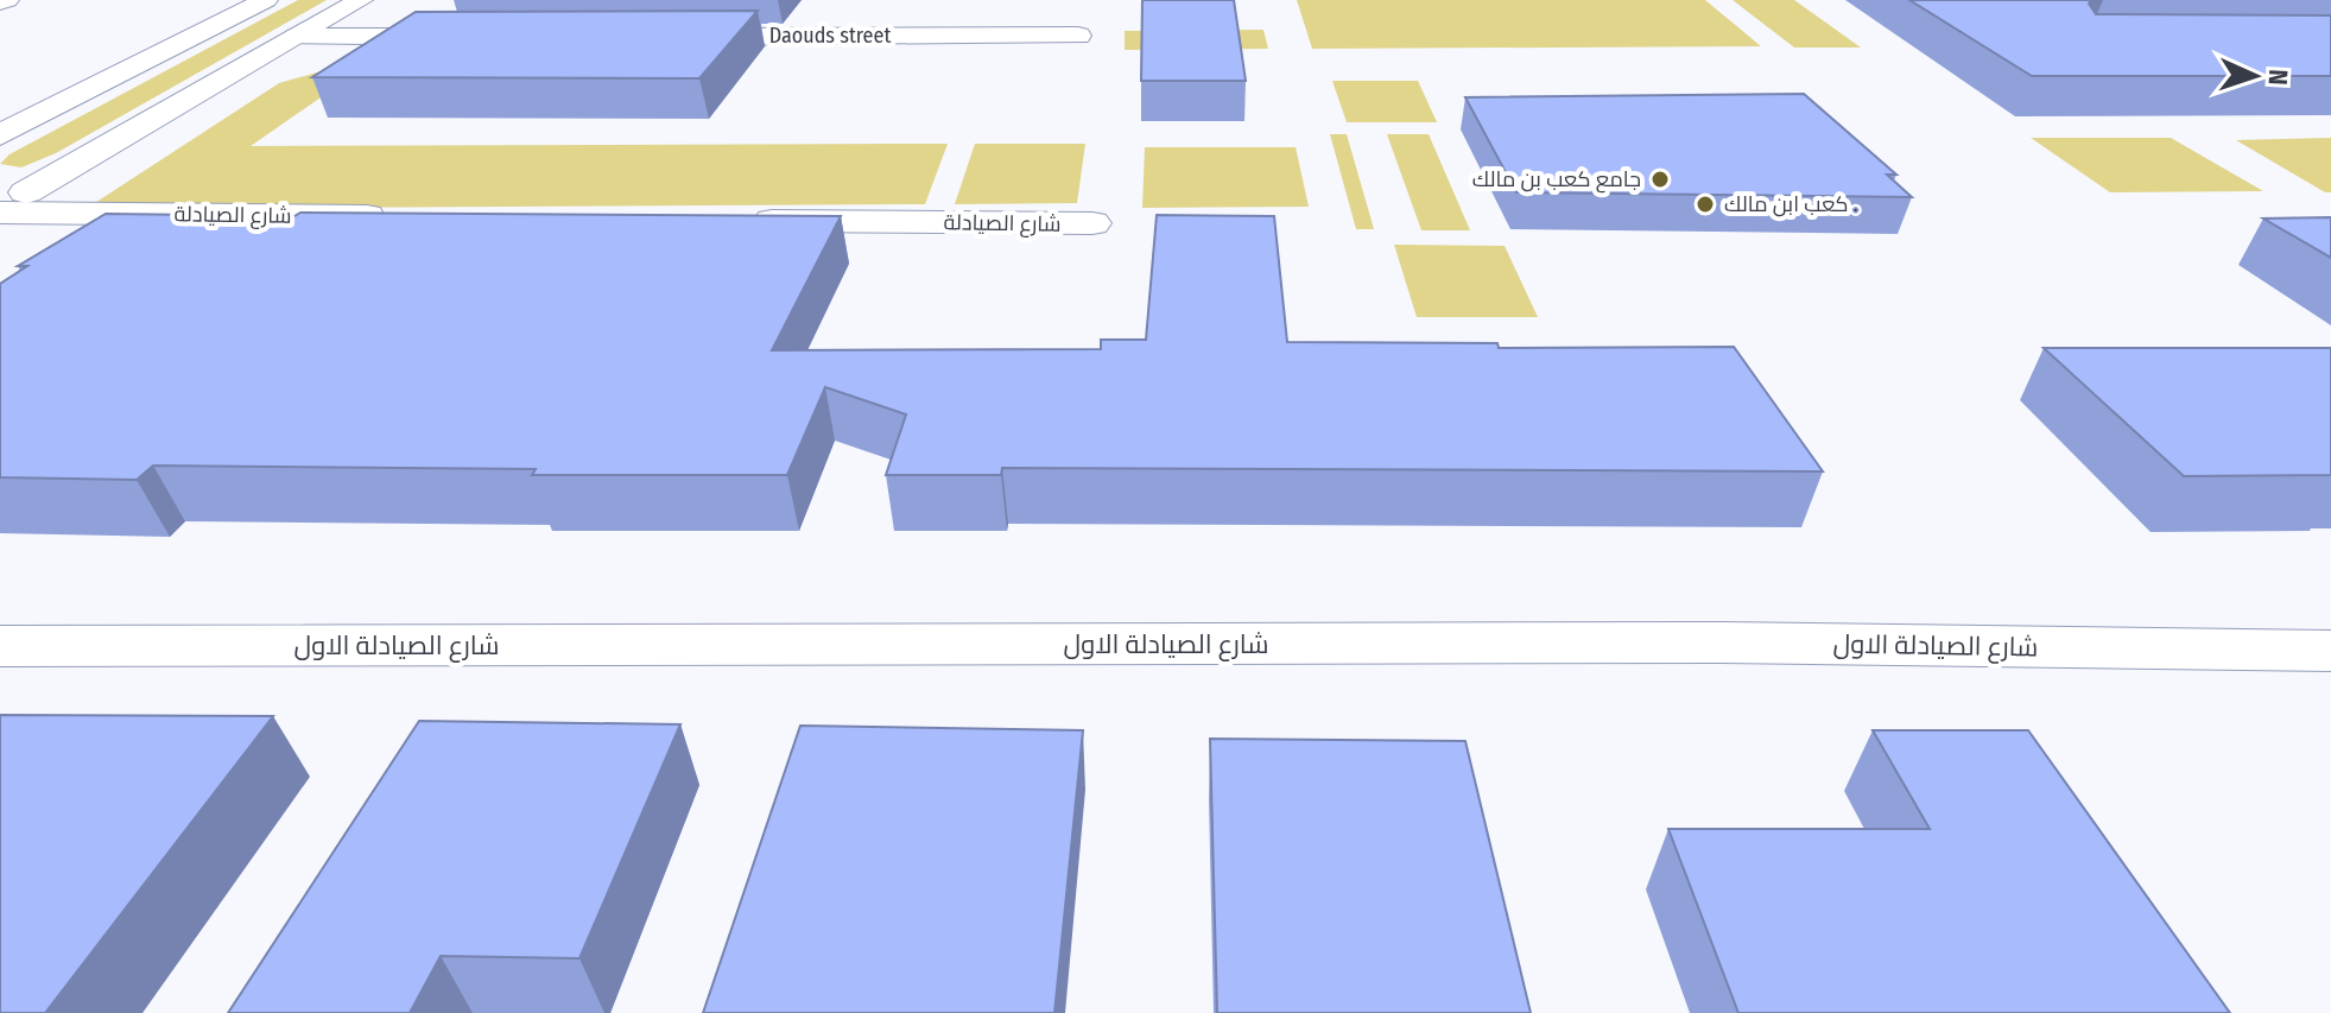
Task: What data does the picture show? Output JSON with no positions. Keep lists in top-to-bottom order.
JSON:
{
  "streets": {
    "street": ["Daouds street", "شارع الصيادلة", "شارع الصيادلة الاول"]
  },
  "places": ["جامع كعب بن مالك", "كعب ابن مالك ."],
  "north": "right"
}
